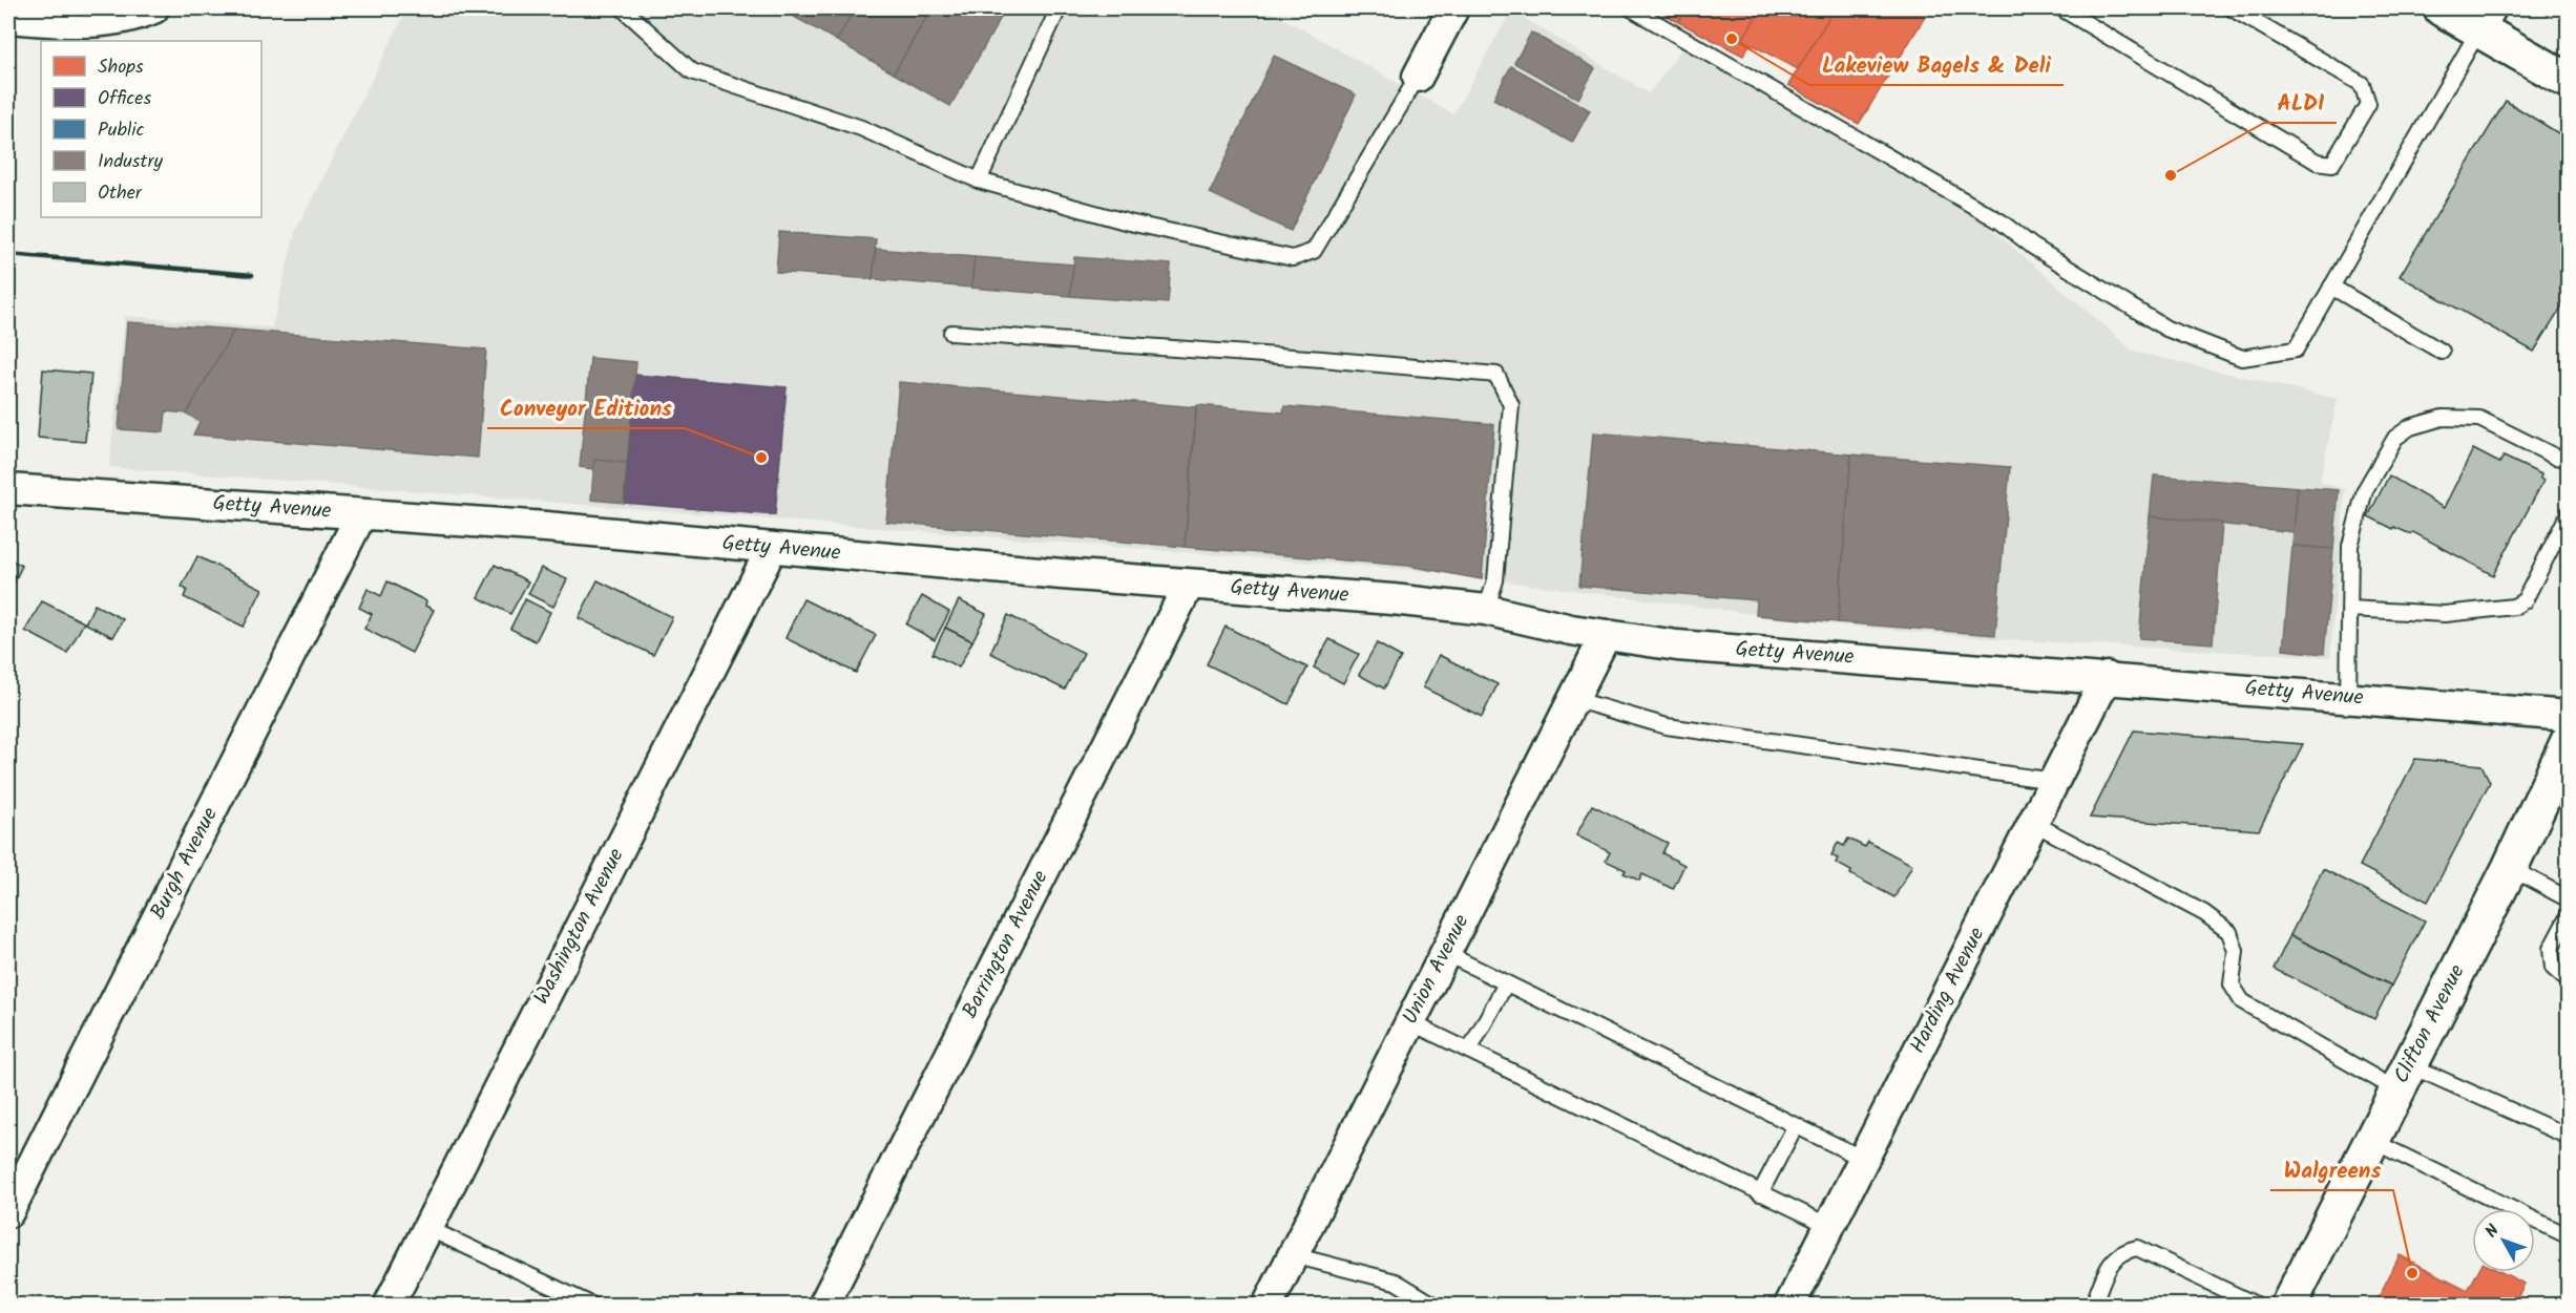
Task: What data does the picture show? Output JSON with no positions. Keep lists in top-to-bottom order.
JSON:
{
  "streets": {
    "main road": ["Clifton Avenue"],
    "street": [
      "Getty Avenue",
      "Burgh Avenue",
      "Washington Avenue",
      "Barrington Avenue",
      "Union Avenue",
      "Harding Avenue"
    ]
  },
  "crossings": [
    ["Getty Avenue", "Burgh Avenue"],
    ["Getty Avenue", "Washington Avenue"],
    ["Getty Avenue", "Barrington Avenue"],
    ["Getty Avenue", "Union Avenue"],
    ["Getty Avenue", "Harding Avenue"]
  ],
  "places": [
    "Lakeview Bagels & Deli",
    "ALDI",
    "Conveyor Editions",
    "Walgreens"
  ],
  "legend": [
    "Shops",
    "Offices",
    "Public",
    "Industry",
    "Other"
  ],
  "north": "top left"
}
